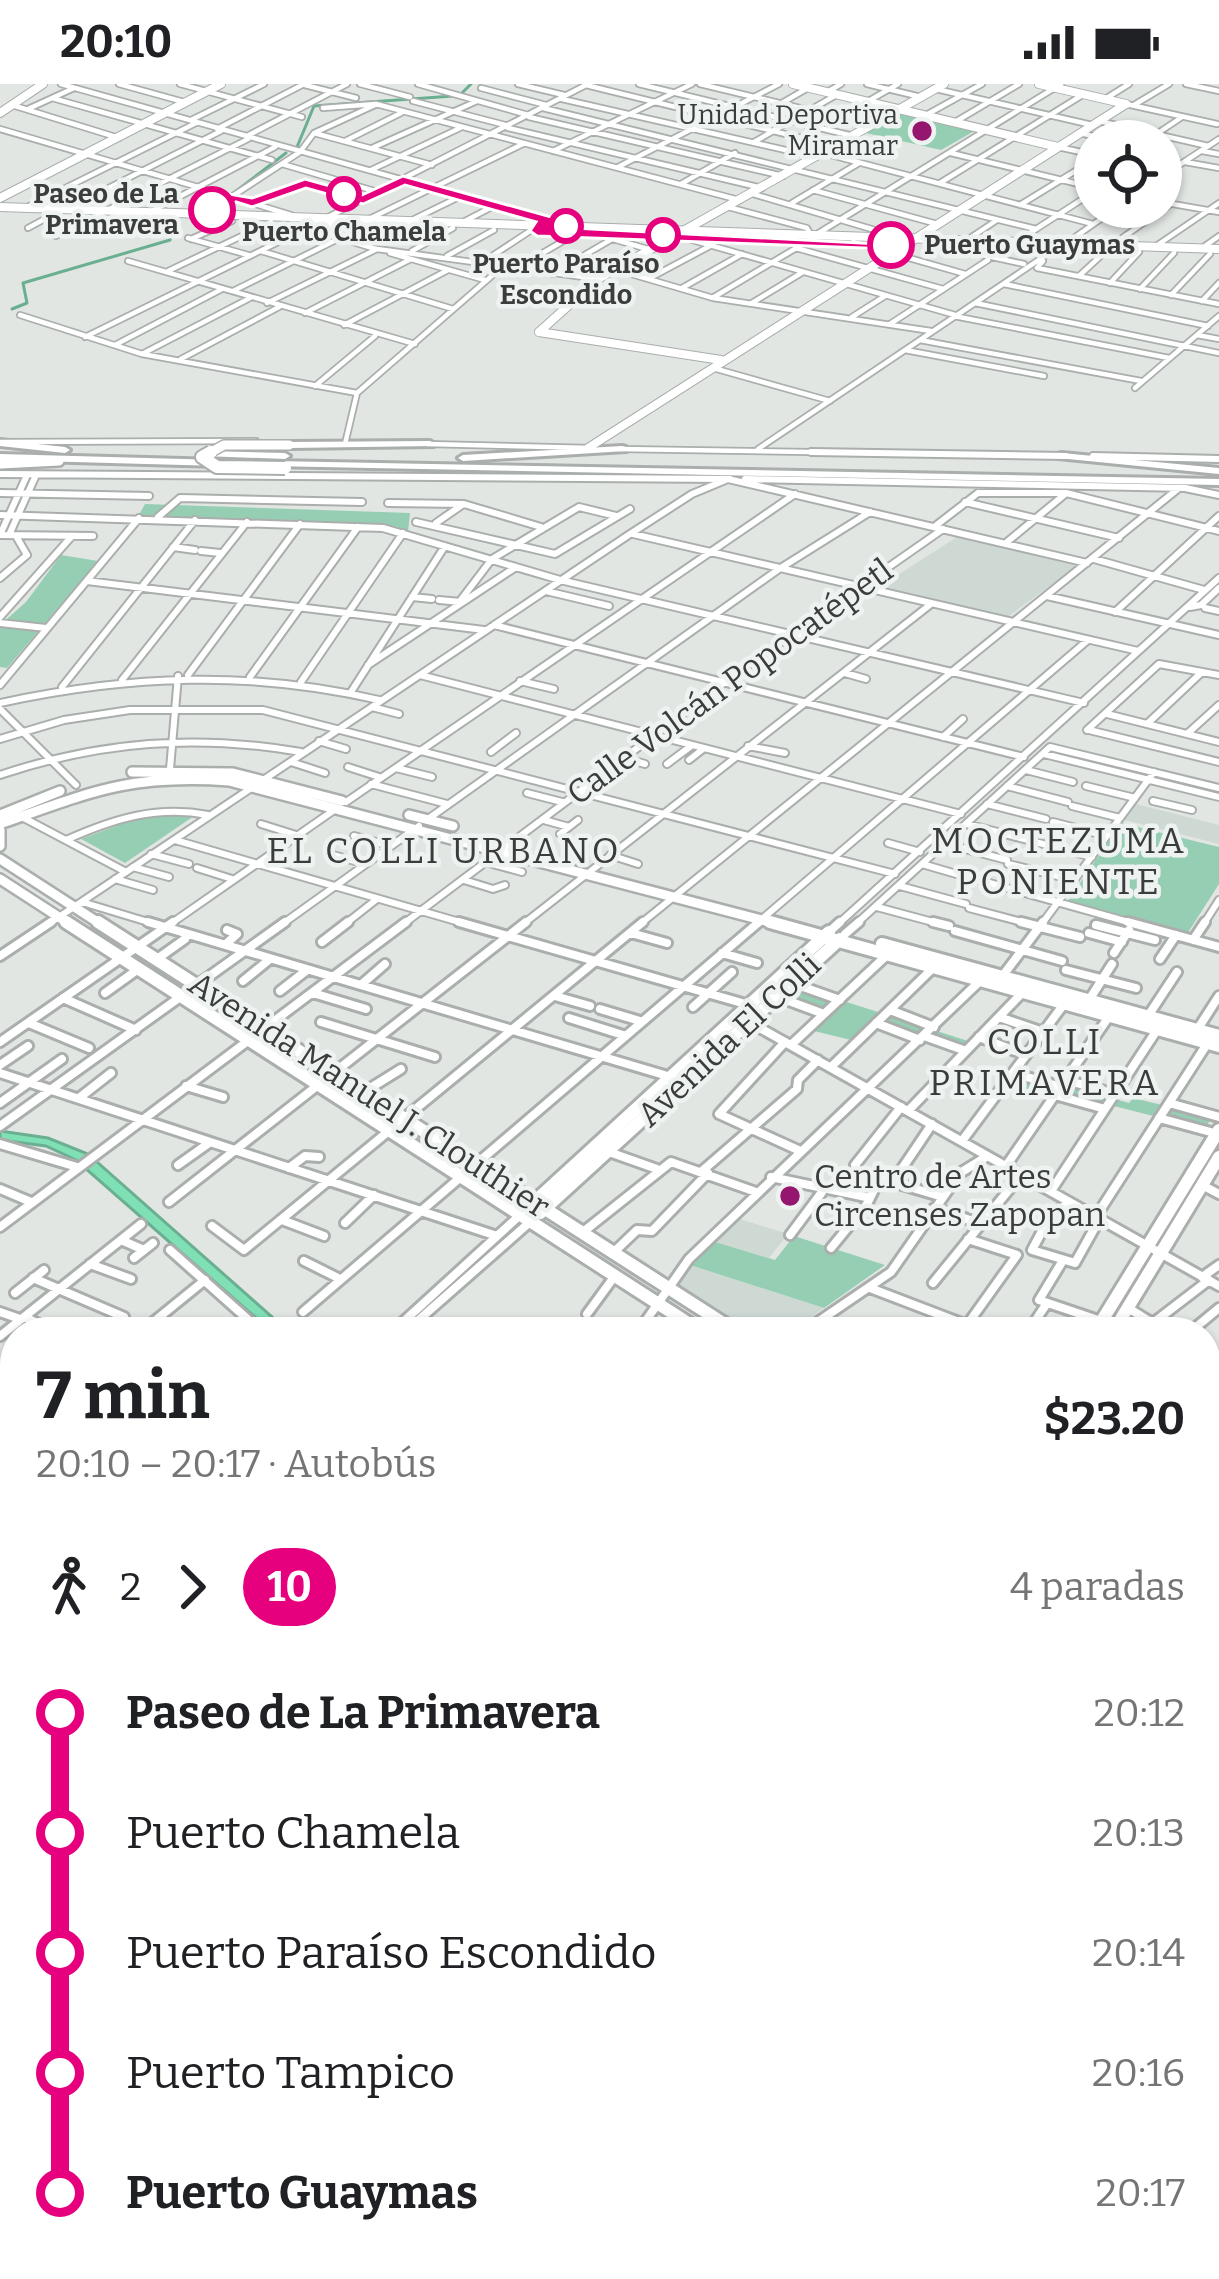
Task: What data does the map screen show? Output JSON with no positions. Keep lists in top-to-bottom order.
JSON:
{
  "streets": {
    "street": ["Calle Volcán Popocatépetl", "Avenida El Colli", "Avenida Manuel J. Clouthier"]
  },
  "crossings": [
    ["Calle Volcán Popocatépetl", "Avenida Manuel J. Clouthier"],
    ["Avenida El Colli", "Avenida Manuel J. Clouthier"]
  ],
  "districts": ["MOCTEZUMA PONIENTE", "EL COLLI URBANO", "COLLI PRIMAVERA"],
  "places": [
    "Unidad Deportiva Miramar",
    "Puerto Chamela",
    "Paseo de La Primavera",
    "Puerto Paraíso Escondido",
    "Puerto Guaymas",
    "Centro de Artes Circenses Zapopan"
  ],
  "lines": ["bus line 10"],
  "page": {
    "status": "20:10",
    "heading": ["7 min", "20:10 – 20:17 · Autobús", "$23.20"],
    "legs": ["2", "10", "4 paradas"],
    "list": [
      {
        "name": "Paseo de La Primavera",
        "value": "20:12"
      },
      {
        "name": "Puerto Chamela",
        "value": "20:13"
      },
      {
        "name": "Puerto Paraíso Escondido",
        "value": "20:14"
      },
      {
        "name": "Puerto Tampico",
        "value": "20:16"
      },
      {
        "name": "Puerto Guaymas",
        "value": "20:17"
      }
    ]
  }
}
